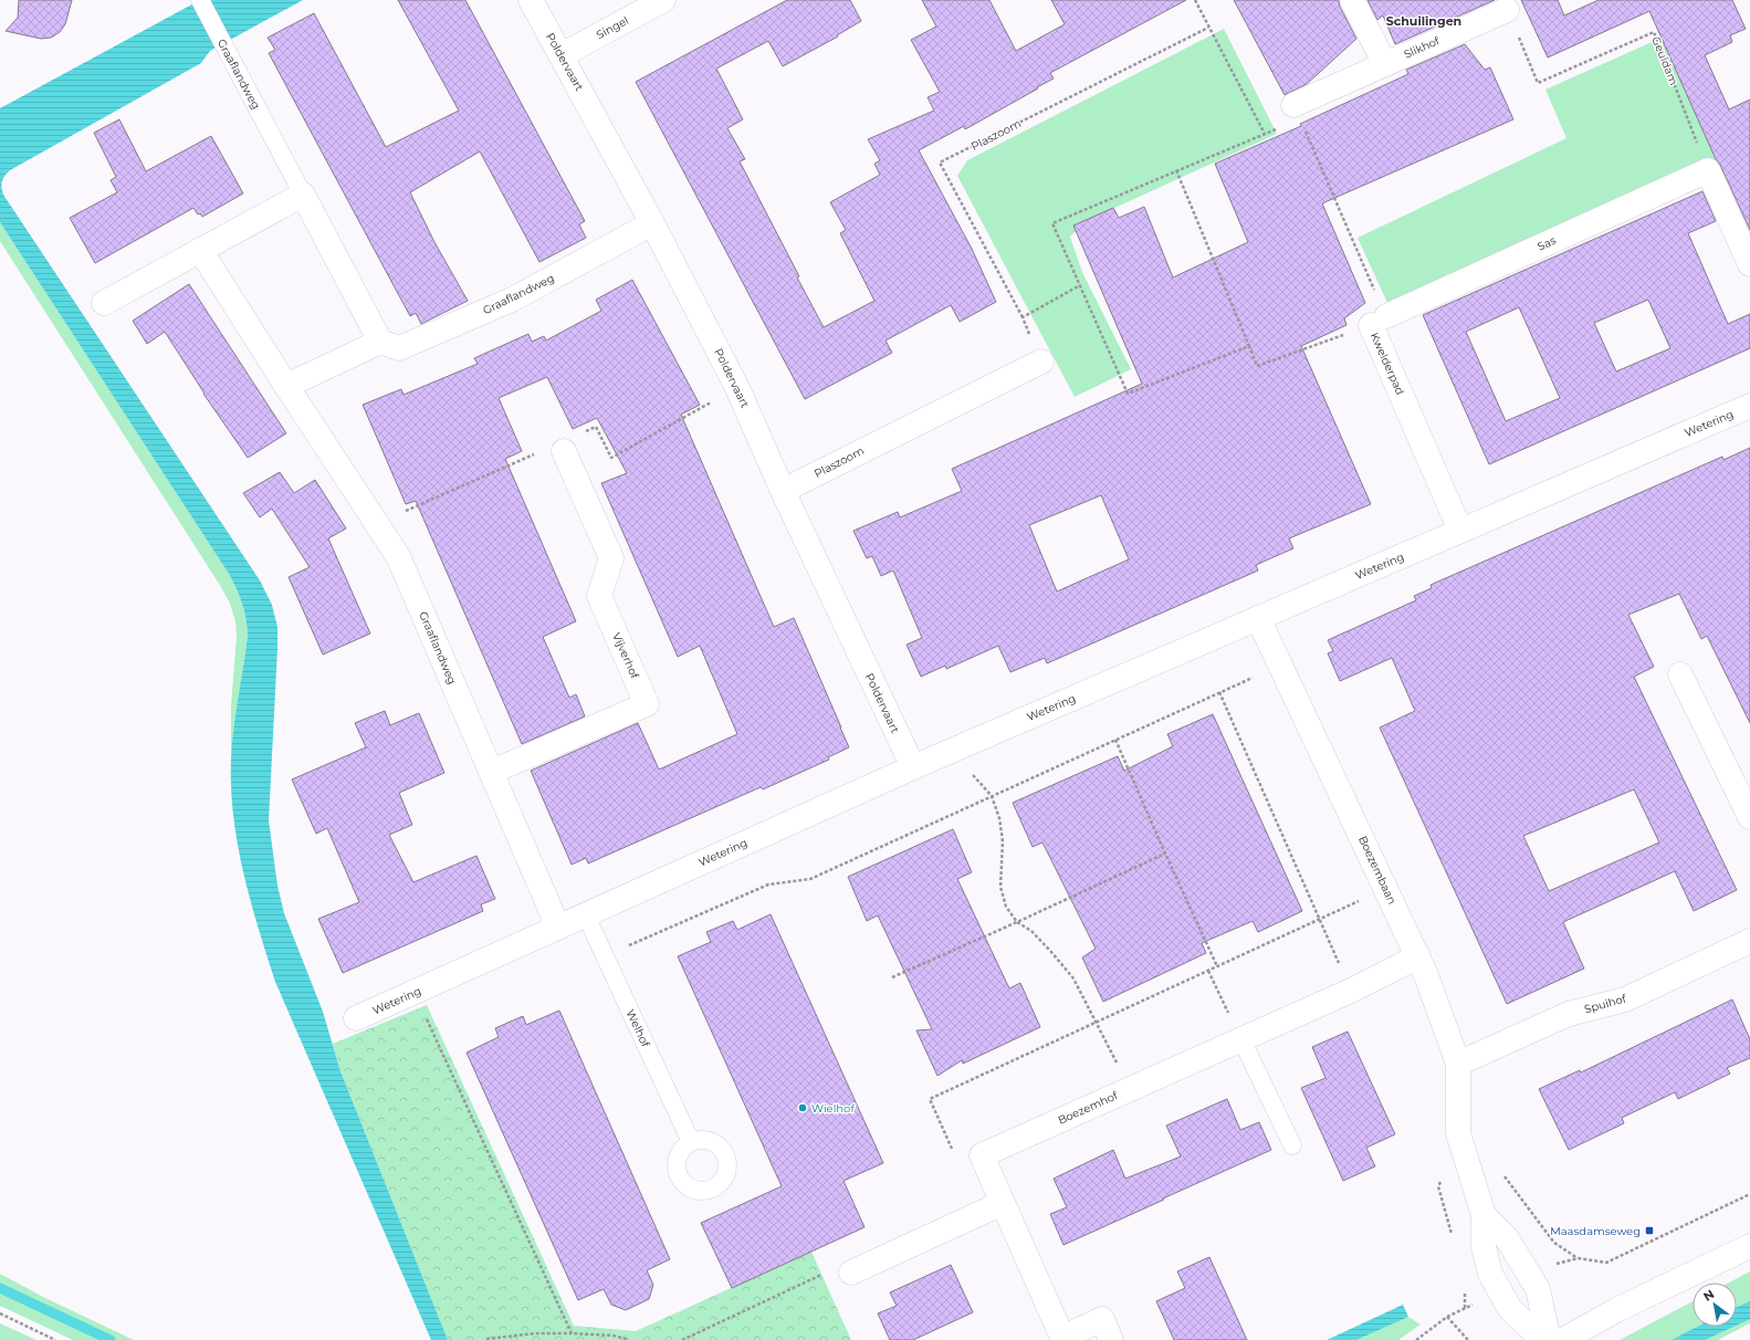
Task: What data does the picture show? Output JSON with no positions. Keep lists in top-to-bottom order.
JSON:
{
  "streets": {
    "street": [
      "Singel",
      "Slikhof",
      "Poldervaart",
      "Graaflandweg",
      "Plaszoom",
      "Sas",
      "Kwelderpad",
      "Wetering",
      "Vijverhof",
      "Boezembaan",
      "Spuihof",
      "Boezemhof"
    ],
    "lane": ["Welhof"],
    "path": ["Geuldam"]
  },
  "crossings": [
    ["Singel", "Poldervaart"],
    ["Slikhof", "Geuldam"],
    ["Slikhof", "Kwelderpad"],
    ["Geuldam", "Sas"],
    ["Poldervaart", "Graaflandweg"],
    ["Poldervaart", "Plaszoom"],
    ["Poldervaart", "Wetering"],
    ["Graaflandweg", "Wetering"],
    ["Graaflandweg", "Vijverhof"],
    ["Sas", "Kwelderpad"],
    ["Kwelderpad", "Wetering"],
    ["Wetering", "Boezembaan"],
    ["Wetering", "Welhof"],
    ["Boezembaan", "Spuihof"],
    ["Boezembaan", "Boezemhof"]
  ],
  "districts": ["Schuilingen"],
  "places": {
    "other": ["Wielhof"],
    "transit": ["Maasdamseweg"]
  },
  "north": "top left"
}
